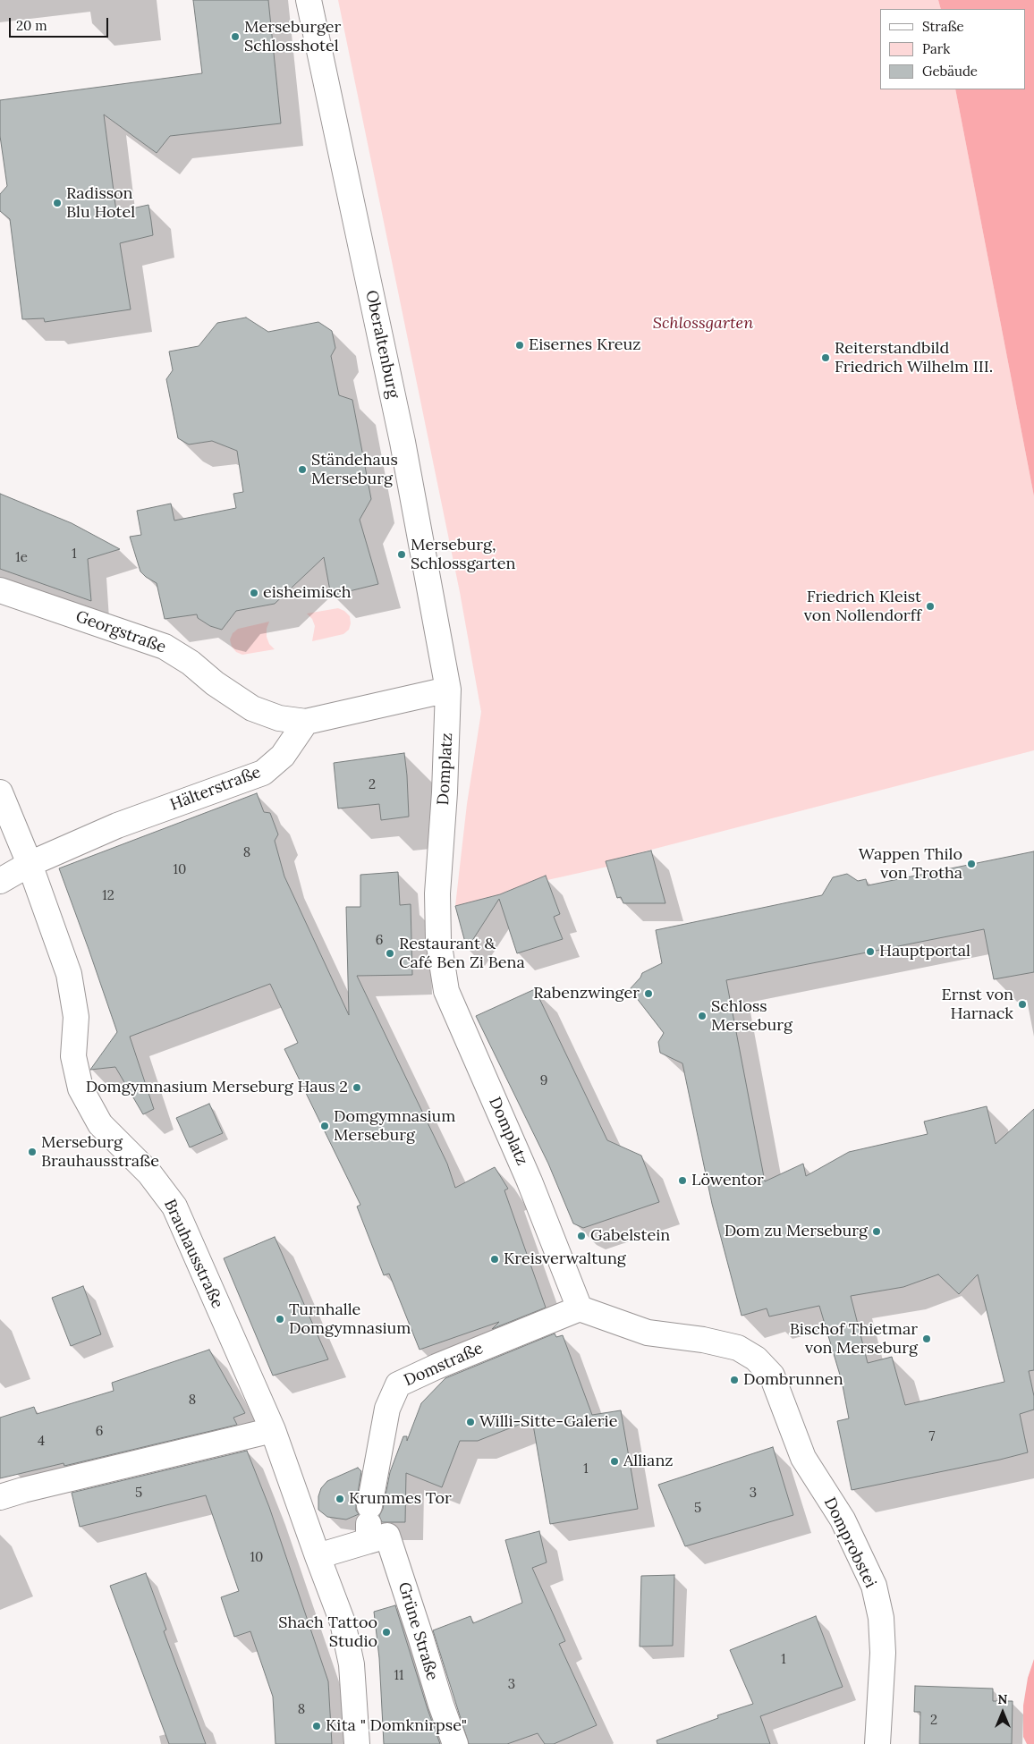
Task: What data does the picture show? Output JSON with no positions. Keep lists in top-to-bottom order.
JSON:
{
  "streets": {
    "street": [
      "Oberaltenburg",
      "Georgstraße",
      "Domplatz",
      "Hälterstraße",
      "Brauhausstraße",
      "Domstraße",
      "Domprobstei",
      "Grüne Straße"
    ]
  },
  "crossings": [
    ["Oberaltenburg", "Domplatz"],
    ["Georgstraße", "Hälterstraße"],
    ["Domplatz", "Domstraße"],
    ["Domplatz", "Domprobstei"],
    ["Hälterstraße", "Brauhausstraße"],
    ["Domstraße", "Domprobstei"],
    ["Domstraße", "Grüne Straße"]
  ],
  "parks": ["Schlossgarten"],
  "places": [
    "Merseburger Schlosshotel",
    "Radisson Blu Hotel",
    "Eisernes Kreuz",
    "Reiterstandbild Friedrich Wilhelm III.",
    "Ständehaus Merseburg",
    "Merseburg, Schlossgarten",
    "eisheimisch",
    "Friedrich Kleist von Nollendorff",
    "Wappen Thilo von Trotha",
    "Hauptportal",
    "Restaurant & Café Ben Zi Bena",
    "Rabenzwinger",
    "Ernst von Harnack",
    "Schloss Merseburg",
    "Domgymnasium Merseburg Haus 2",
    "Domgymnasium Merseburg",
    "Merseburg Brauhausstraße",
    "Löwentor",
    "Dom zu Merseburg",
    "Gabelstein",
    "Kreisverwaltung",
    "Turnhalle Domgymnasium",
    "Bischof Thietmar von Merseburg",
    "Dombrunnen",
    "Willi-Sitte-Galerie",
    "Allianz",
    "Krummes Tor",
    "Shach Tattoo Studio",
    "Kita \" Domknirpse\""
  ],
  "house_numbers": [
    "1",
    "1e",
    "2",
    "8",
    "10",
    "12",
    "6",
    "9",
    "8",
    "6",
    "7",
    "4",
    "1",
    "5",
    "3",
    "5",
    "10",
    "1",
    "11",
    "3",
    "8",
    "2"
  ],
  "legend": ["Straße", "Park", "Gebäude"],
  "scale_bar": "20 m",
  "north": "top"
}
